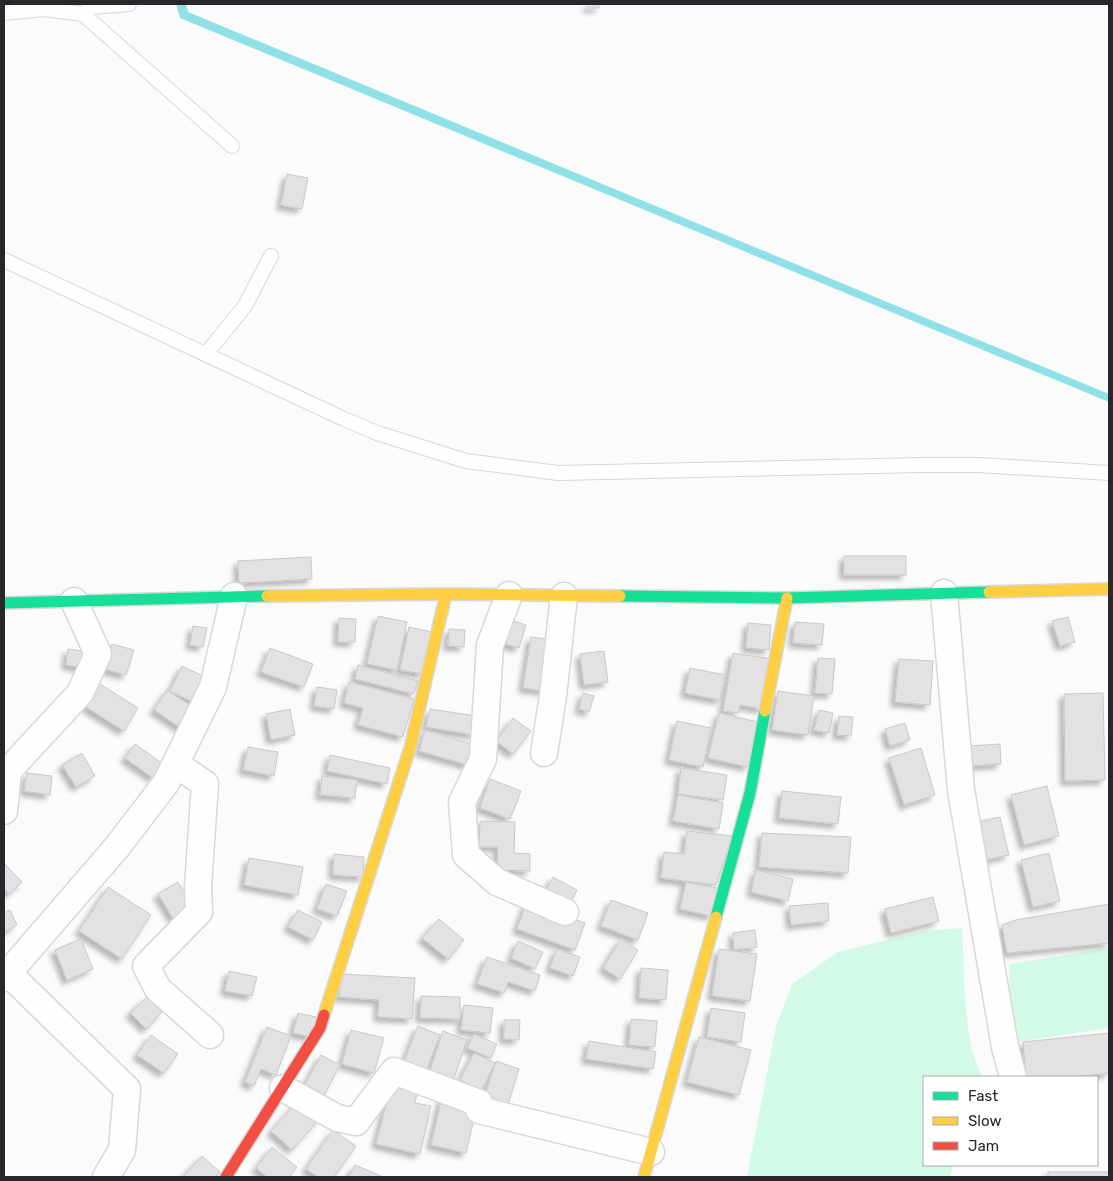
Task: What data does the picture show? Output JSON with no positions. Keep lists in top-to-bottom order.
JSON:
{
  "legend": ["Fast", "Slow", "Jam"]
}
